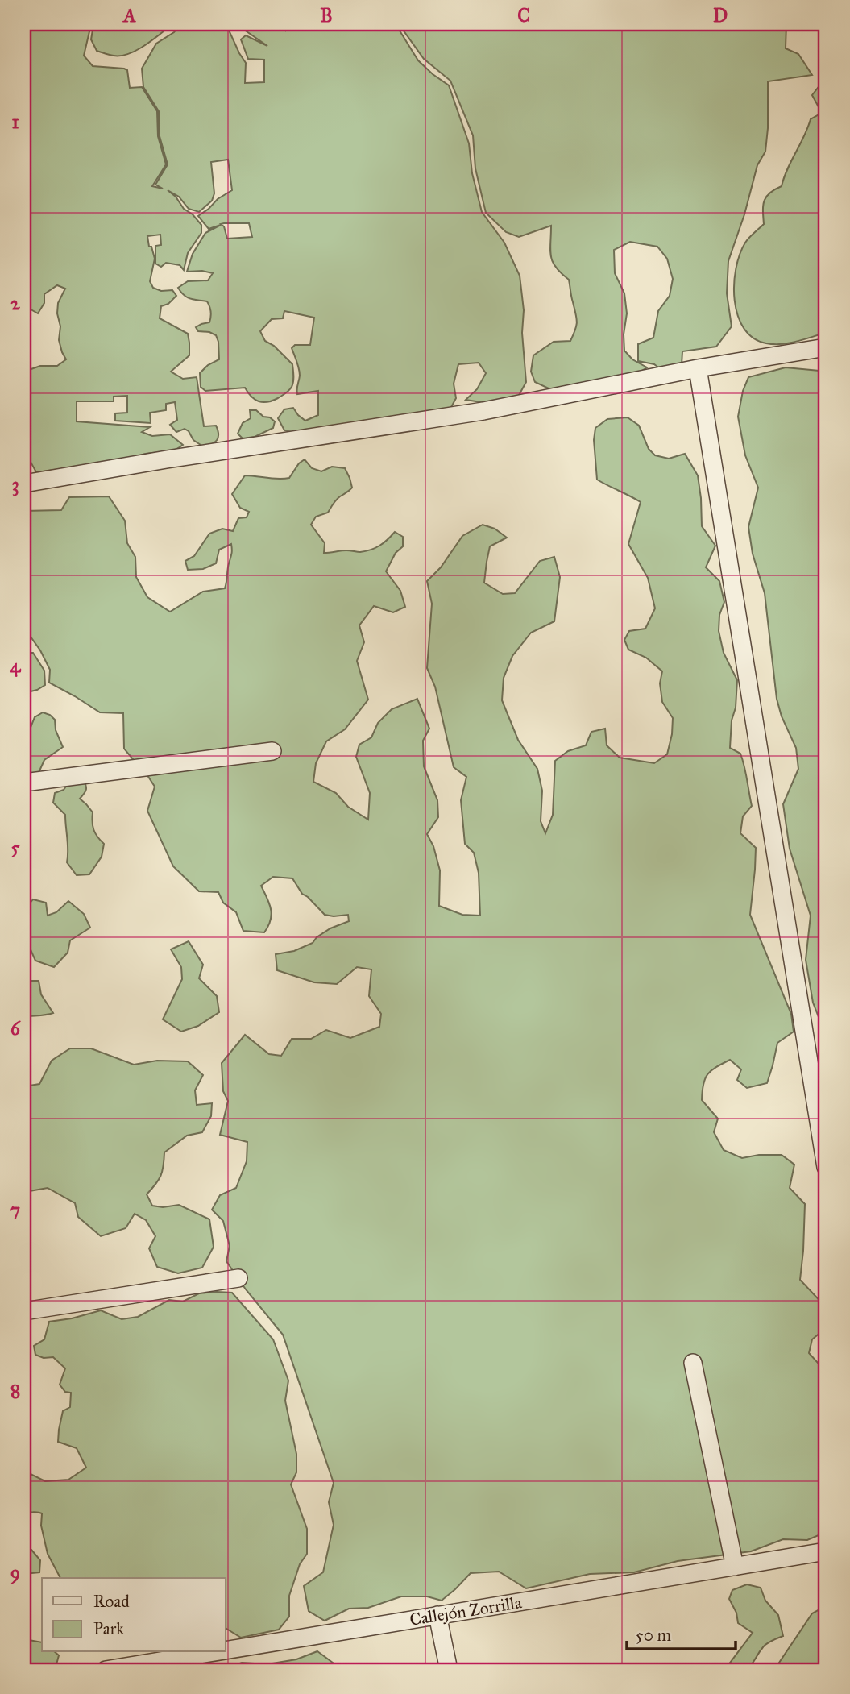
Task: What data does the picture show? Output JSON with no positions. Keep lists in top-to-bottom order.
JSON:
{
  "streets": {
    "street": ["Callejón Zorrilla"]
  },
  "legend": ["Road", "Park"],
  "scale_bar": "50 m",
  "grid": {
    "columns": [
      "A",
      "B",
      "C",
      "D"
    ],
    "rows": [
      "1",
      "2",
      "3",
      "4",
      "5",
      "6",
      "7",
      "8",
      "9"
    ]
  }
}
